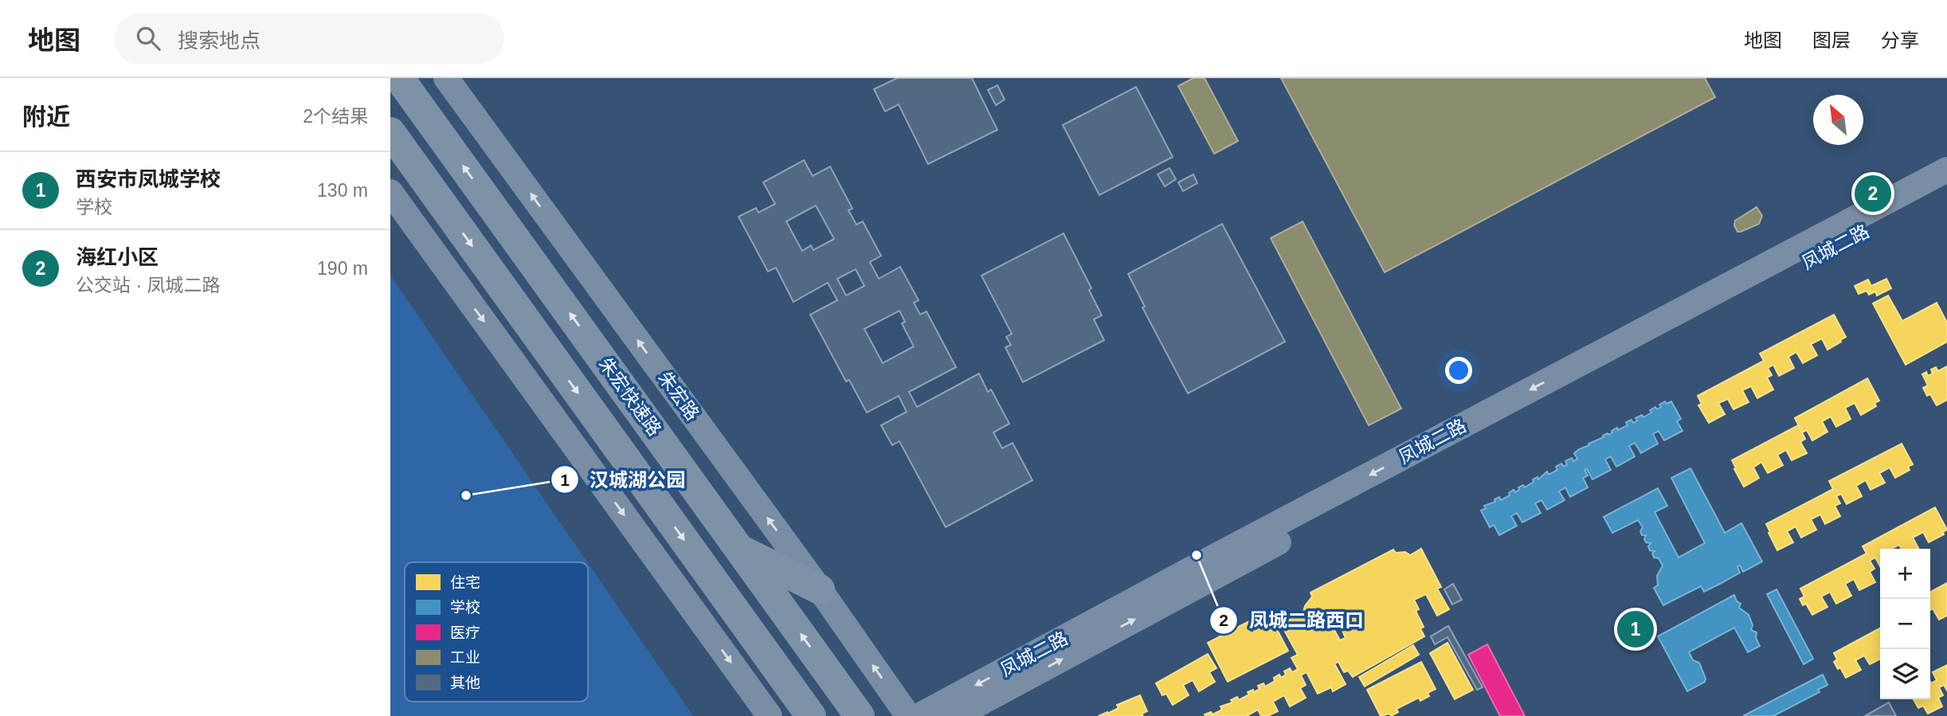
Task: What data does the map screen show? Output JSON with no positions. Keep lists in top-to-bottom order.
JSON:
{
  "streets": {
    "highway": ["朱宏快速路"],
    "main road": ["凤城二路", "朱宏路"]
  },
  "places": ["汉城湖公园", "凤城二路西口"],
  "legend": [
    "住宅",
    "学校",
    "医疗",
    "工业",
    "其他"
  ],
  "north": "top left",
  "page": {
    "header": "地图",
    "search": "搜索地点",
    "nav": ["地图", "图层", "分享"],
    "heading": ["附近", "2个结果"],
    "list": [
      {
        "mark": "1",
        "name": "西安市凤城学校",
        "note": "学校",
        "value": "130 m"
      },
      {
        "mark": "2",
        "name": "海红小区",
        "note": "公交站 · 凤城二路",
        "value": "190 m"
      }
    ],
    "pins": ["2", "1"],
    "map_buttons": ["+", "−"]
  }
}
